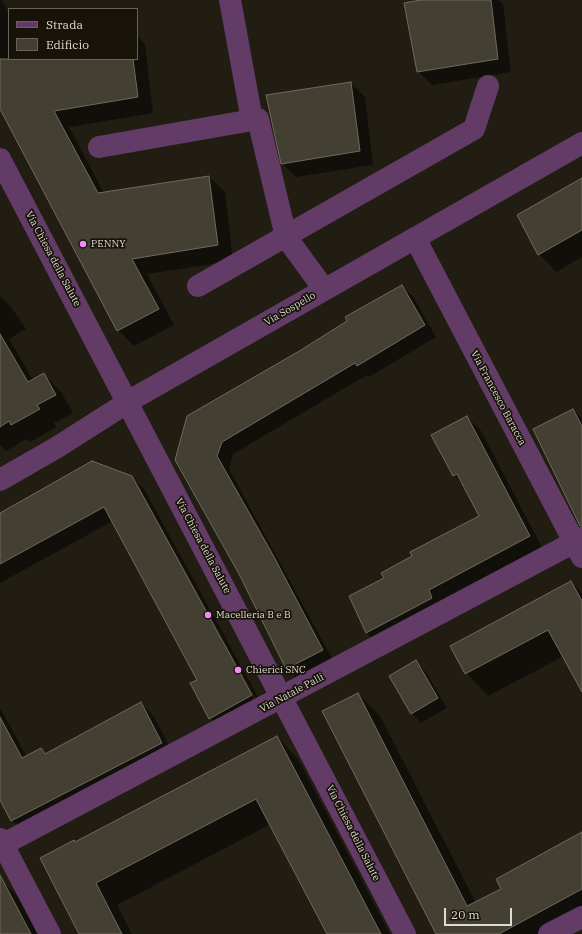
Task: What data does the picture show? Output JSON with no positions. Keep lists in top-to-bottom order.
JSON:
{
  "streets": {
    "street": [
      "Via Chiesa della Salute",
      "Via Sospello",
      "Via Francesco Baracca",
      "Via Natale Palli"
    ]
  },
  "crossings": [
    ["Via Chiesa della Salute", "Via Sospello"],
    ["Via Chiesa della Salute", "Via Natale Palli"],
    ["Via Sospello", "Via Francesco Baracca"],
    ["Via Francesco Baracca", "Via Natale Palli"]
  ],
  "places": ["PENNY", "Macelleria B e B", "Chierici SNC"],
  "legend": ["Strada", "Edificio"],
  "scale_bar": "20 m"
}
